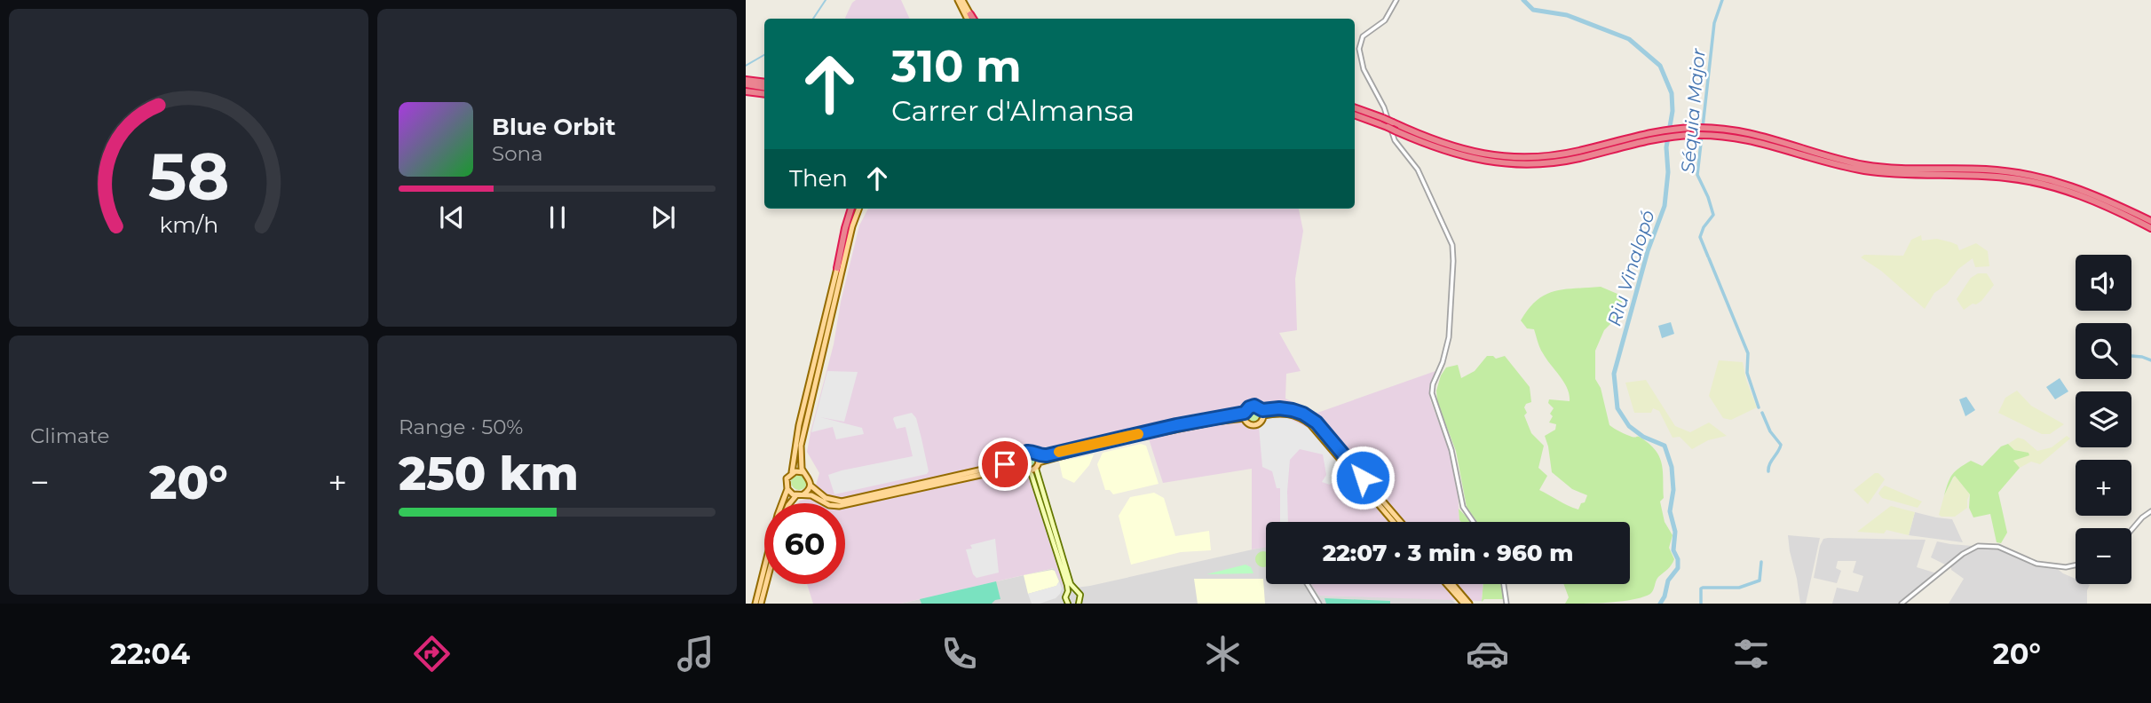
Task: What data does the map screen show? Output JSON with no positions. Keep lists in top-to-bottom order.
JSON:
{
  "water": ["Séquia Major", "Riu Vinalopó"],
  "page": {
    "turn": ["310 m", "Carrer d'Almansa"],
    "song": ["Blue Orbit", "Sona"],
    "then": "Then",
    "map_buttons": ["+", "−"],
    "tile": [
      "Climate",
      ["Range · 50%", "250 km"]
    ],
    "heat": ["−", "20°", "+"],
    "limit": "60",
    "trip": "22:07 · 3 min · 960 m",
    "tabs": ["22:04", "20°"],
    "gauge": ["58", "km/h"]
  }
}
